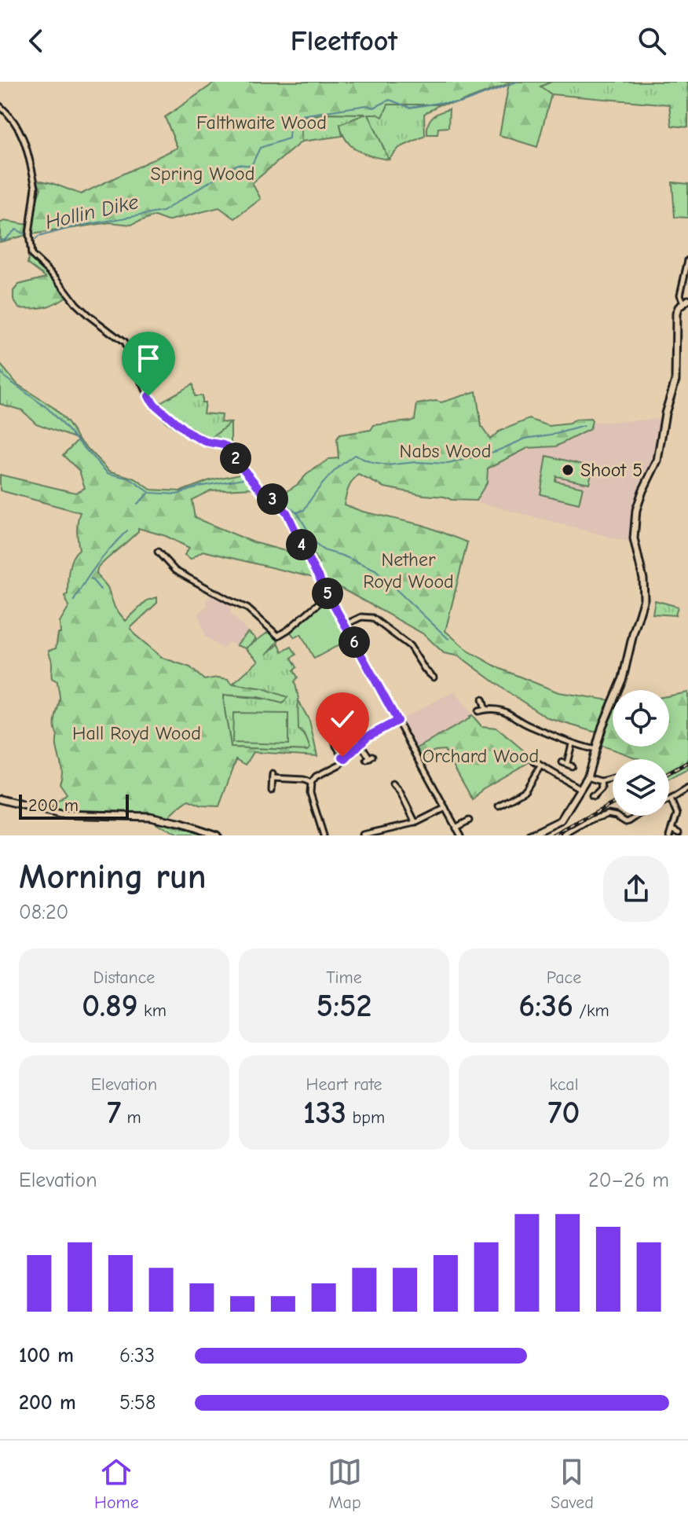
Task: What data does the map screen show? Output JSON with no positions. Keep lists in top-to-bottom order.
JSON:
{
  "water": ["Hollin Dike"],
  "parks": [
    "Falthwaite Wood",
    "Spring Wood",
    "Nabs Wood",
    "Nether Royd Wood",
    "Hall Royd Wood",
    "Orchard Wood"
  ],
  "places": ["Shoot 5"],
  "scale_bar": "200 m",
  "page": {
    "header": "Fleetfoot",
    "pins": [
      "2",
      "3",
      "4",
      "5",
      "6"
    ],
    "scale": "200 m",
    "heading": ["Morning run", "08:20"],
    "stats": [
      ["Distance", "0.89 km"],
      ["Time", "5:52"],
      ["Pace", "6:36 /km"],
      ["Elevation", "7 m"],
      ["Heart rate", "133 bpm"],
      ["kcal", "70"]
    ],
    "chart": ["Elevation", "20–26 m"],
    "list": [
      {
        "name": "100 m",
        "note": "6:33"
      },
      {
        "name": "200 m",
        "note": "5:58"
      }
    ],
    "tabs": ["Home", "Map", "Saved"]
  }
}
